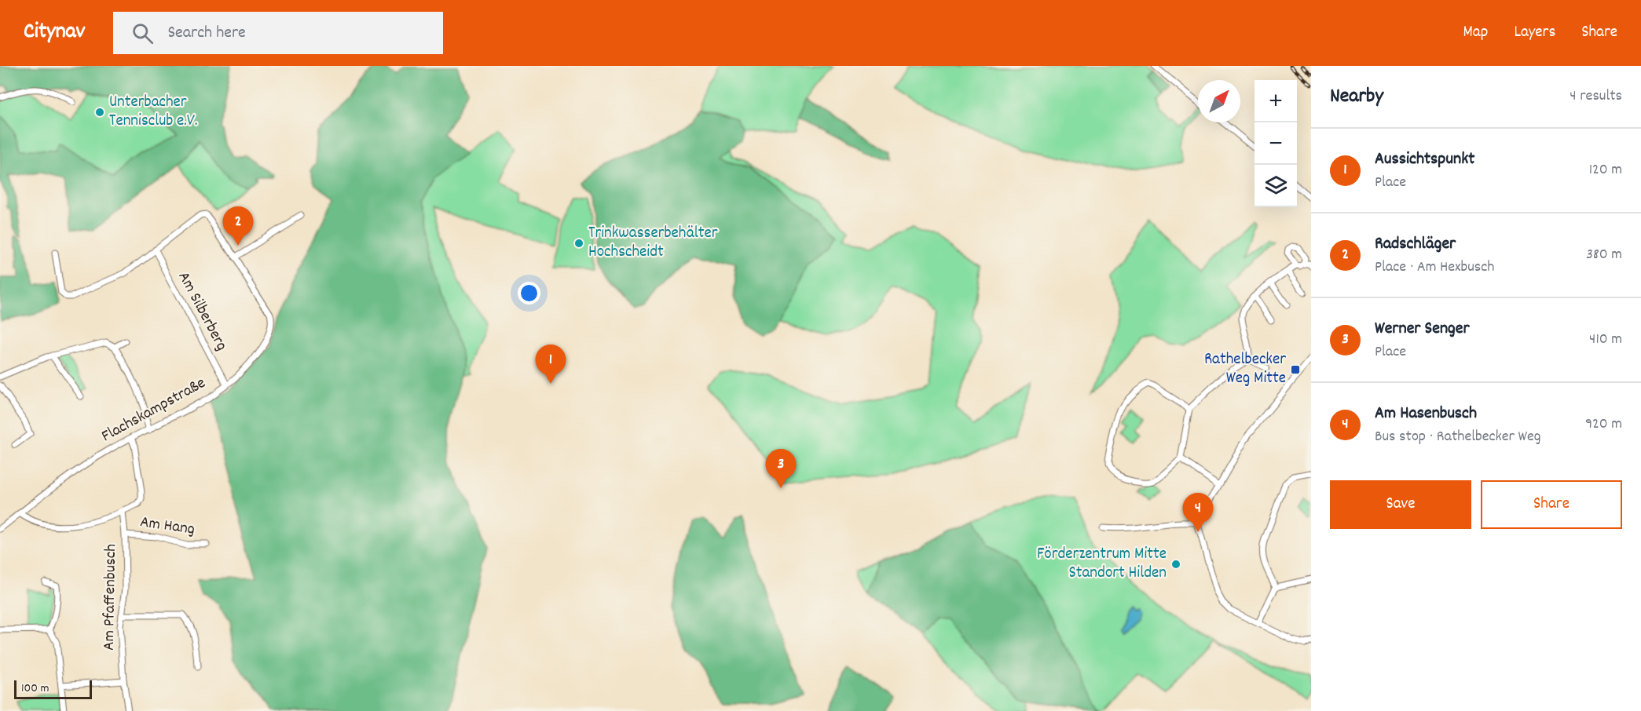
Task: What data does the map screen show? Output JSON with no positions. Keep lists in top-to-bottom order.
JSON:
{
  "streets": {
    "street": [
      "Am Silberberg",
      "Flachskampstraße",
      "Am Hang",
      "Am Pfaffenbusch"
    ]
  },
  "crossings": [
    ["Am Silberberg", "Flachskampstraße"],
    ["Am Hang", "Am Pfaffenbusch"]
  ],
  "places": {
    "other": ["Unterbacher Tennisclub e.V.", "Trinkwasserbehälter Hochscheidt", "Förderzentrum Mitte Standort Hilden"],
    "transit": ["Rathelbecker Weg Mitte"]
  },
  "scale_bar": "100 m",
  "north": "top right",
  "page": {
    "header": "Citynav",
    "search": "Search here",
    "nav": ["Map", "Layers", "Share"],
    "heading": ["Nearby", "4 results"],
    "map_buttons": ["+", "−"],
    "list": [
      {
        "mark": "1",
        "name": "Aussichtspunkt",
        "note": "Place",
        "value": "120 m"
      },
      {
        "mark": "2",
        "name": "Radschläger",
        "note": "Place · Am Hexbusch",
        "value": "380 m"
      },
      {
        "mark": "3",
        "name": "Werner Senger",
        "note": "Place",
        "value": "410 m"
      },
      {
        "mark": "4",
        "name": "Am Hasenbusch",
        "note": "Bus stop · Rathelbecker Weg",
        "value": "920 m"
      }
    ],
    "pins": [
      "2",
      "1",
      "3",
      "4"
    ],
    "buttons": ["Save", "Share"],
    "scale": "100 m"
  }
}
